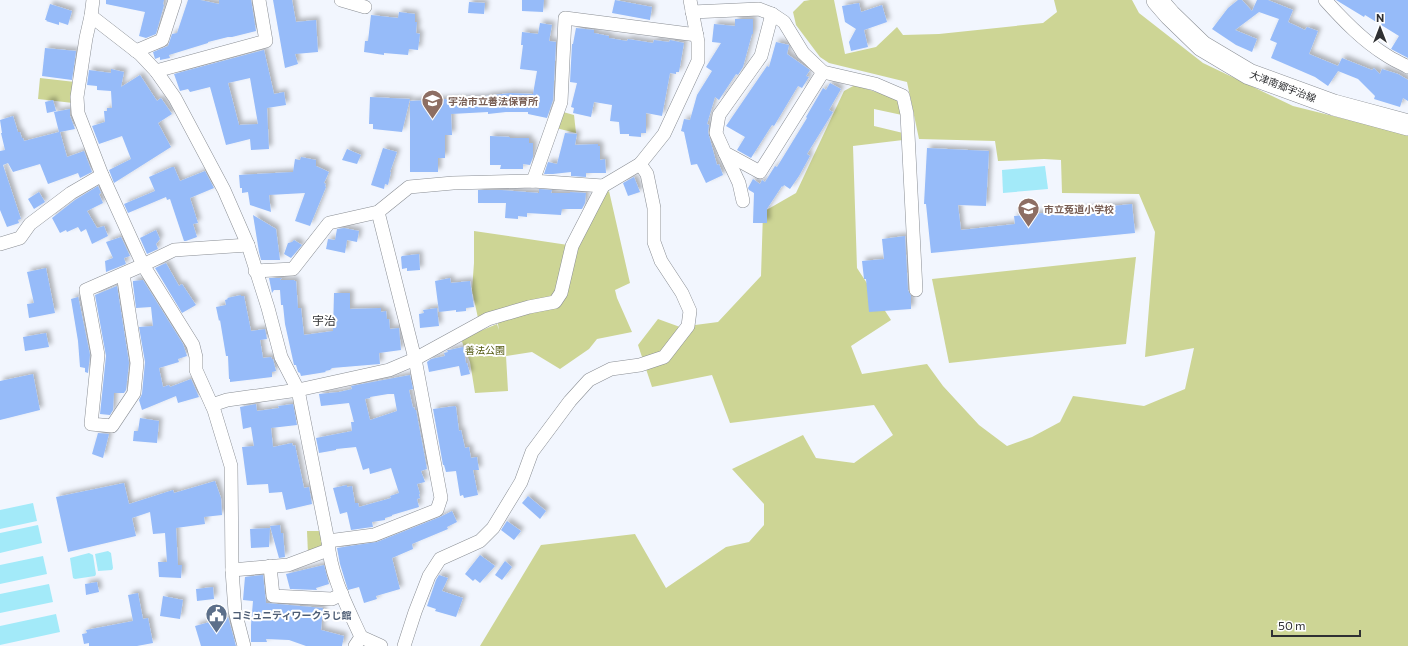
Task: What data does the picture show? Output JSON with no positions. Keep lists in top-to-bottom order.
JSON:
{
  "streets": {
    "main road": ["大津南郷宇治線"]
  },
  "districts": ["宇治"],
  "parks": ["善法公園"],
  "places": {
    "school or university": ["宇治市立善法保育所", "市立菟道小学校"],
    "public building": ["コミュニティワークうじ館"]
  },
  "scale_bar": "50 m",
  "north": "top"
}
